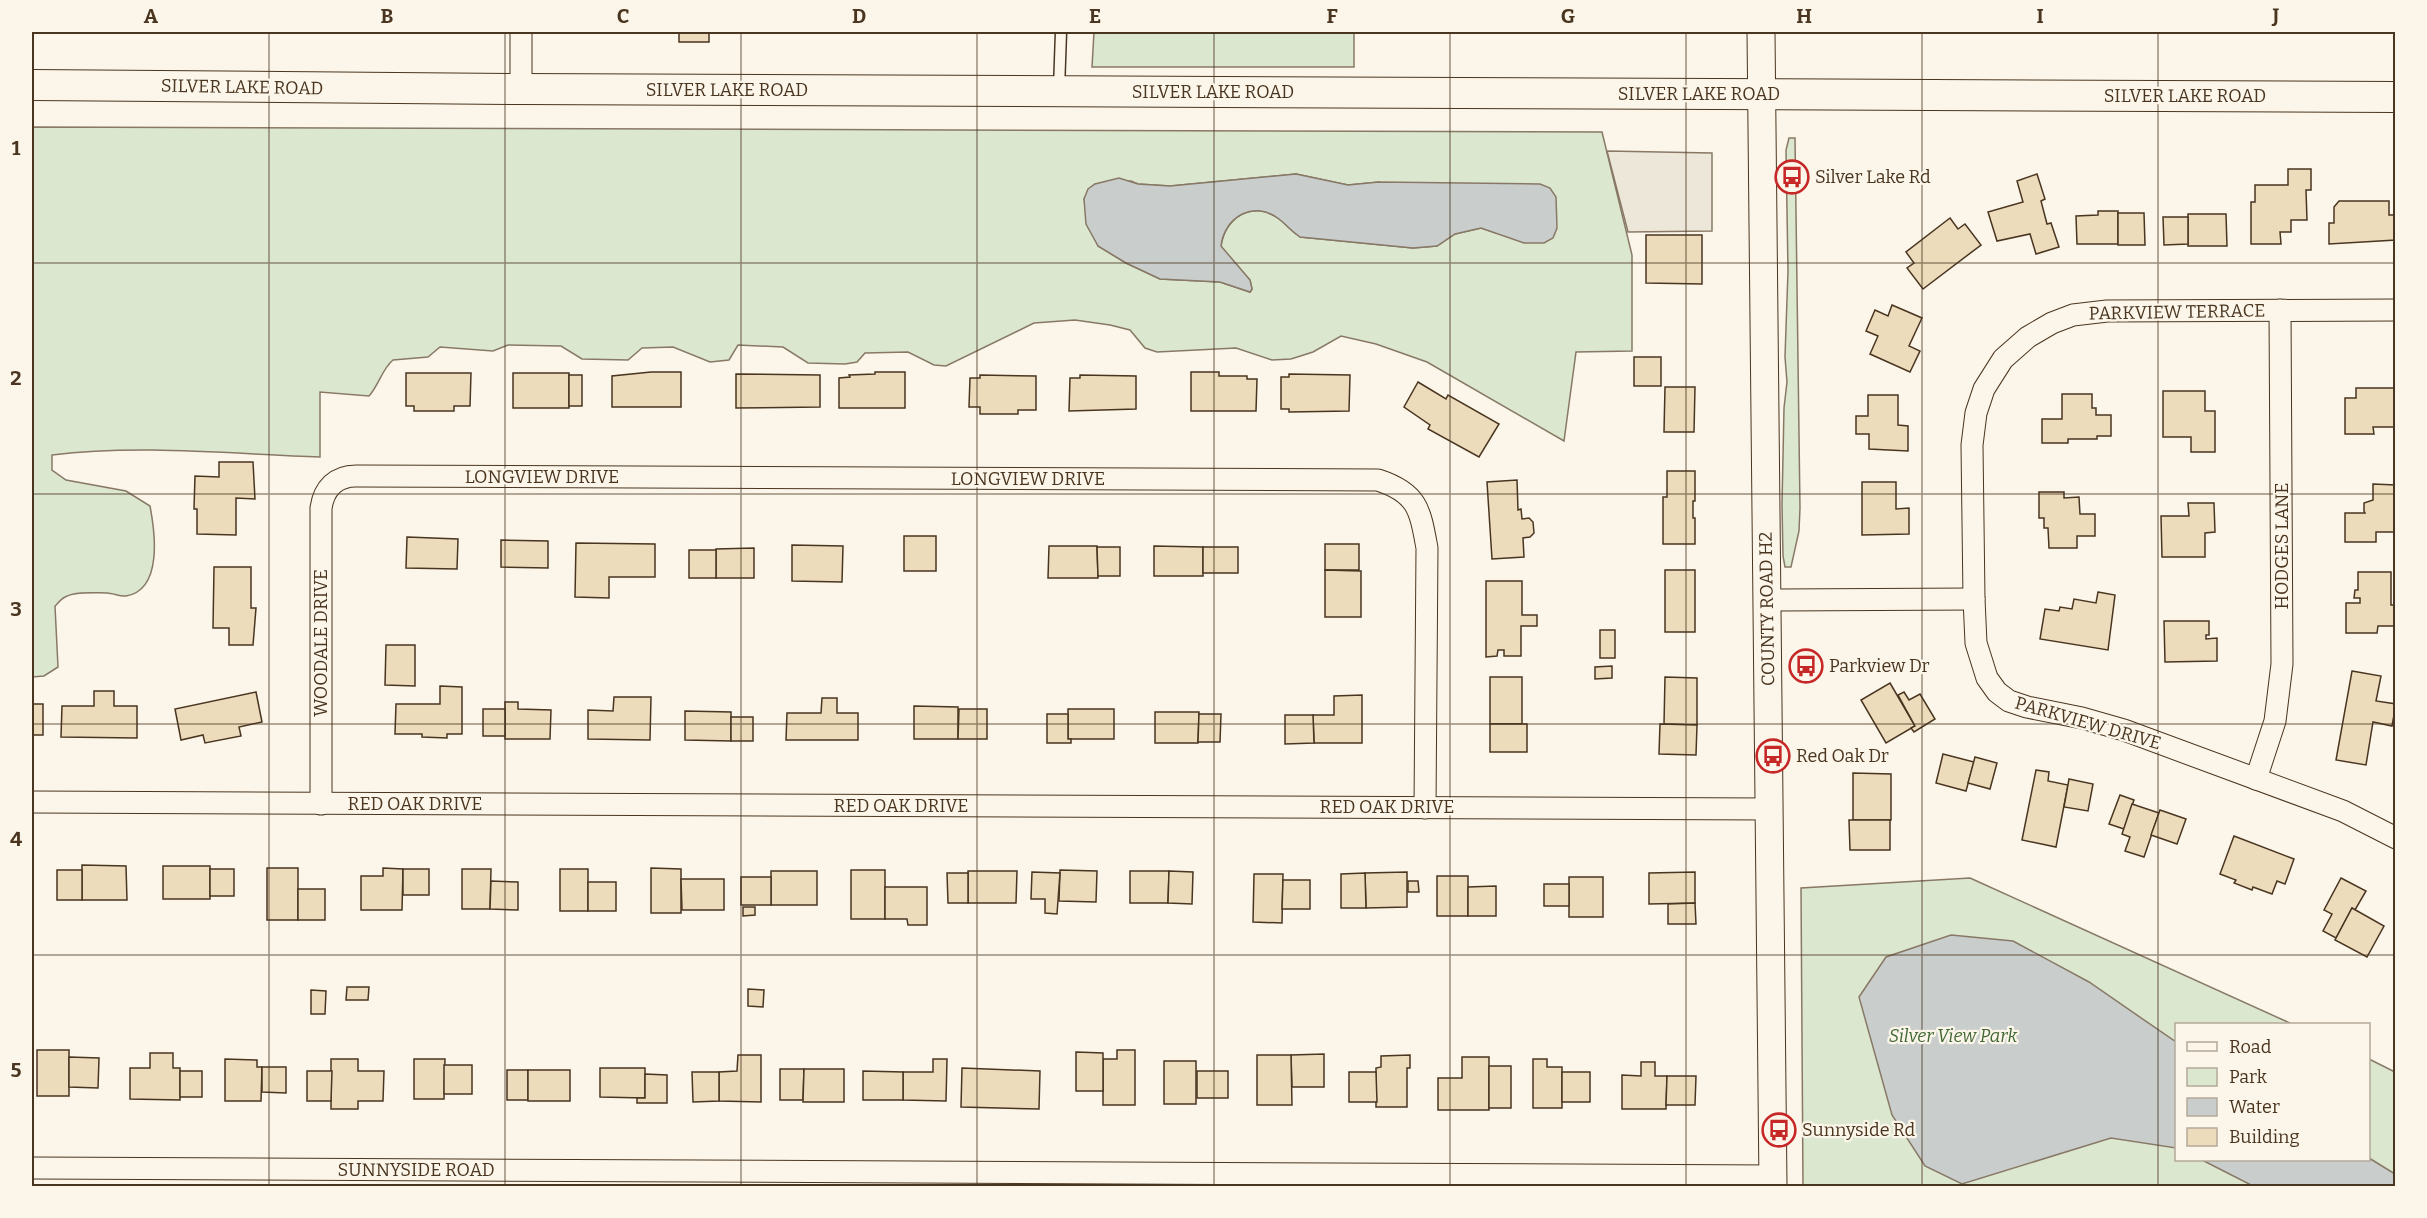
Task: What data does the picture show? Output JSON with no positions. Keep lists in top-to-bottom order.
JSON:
{
  "streets": {
    "main road": ["SILVER LAKE ROAD"],
    "street": [
      "PARKVIEW TERRACE",
      "LONGVIEW DRIVE",
      "HODGES LANE",
      "COUNTY ROAD H2",
      "WOODALE DRIVE",
      "PARKVIEW DRIVE",
      "RED OAK DRIVE",
      "SUNNYSIDE ROAD"
    ]
  },
  "crossings": [
    ["SILVER LAKE ROAD", "COUNTY ROAD H2"],
    ["PARKVIEW TERRACE", "HODGES LANE"],
    ["PARKVIEW TERRACE", "PARKVIEW DRIVE"],
    ["LONGVIEW DRIVE", "WOODALE DRIVE"],
    ["LONGVIEW DRIVE", "RED OAK DRIVE"],
    ["HODGES LANE", "PARKVIEW DRIVE"],
    ["COUNTY ROAD H2", "RED OAK DRIVE"],
    ["COUNTY ROAD H2", "SUNNYSIDE ROAD"],
    ["WOODALE DRIVE", "RED OAK DRIVE"]
  ],
  "parks": ["Silver View Park"],
  "places": {
    "bus stop": [
      "Silver Lake Rd",
      "Parkview Dr",
      "Red Oak Dr",
      "Sunnyside Rd"
    ]
  },
  "legend": [
    "Road",
    "Park",
    "Water",
    "Building"
  ],
  "grid": {
    "columns": [
      "A",
      "B",
      "C",
      "D",
      "E",
      "F",
      "G",
      "H",
      "I",
      "J"
    ],
    "rows": [
      "1",
      "2",
      "3",
      "4",
      "5"
    ]
  }
}
